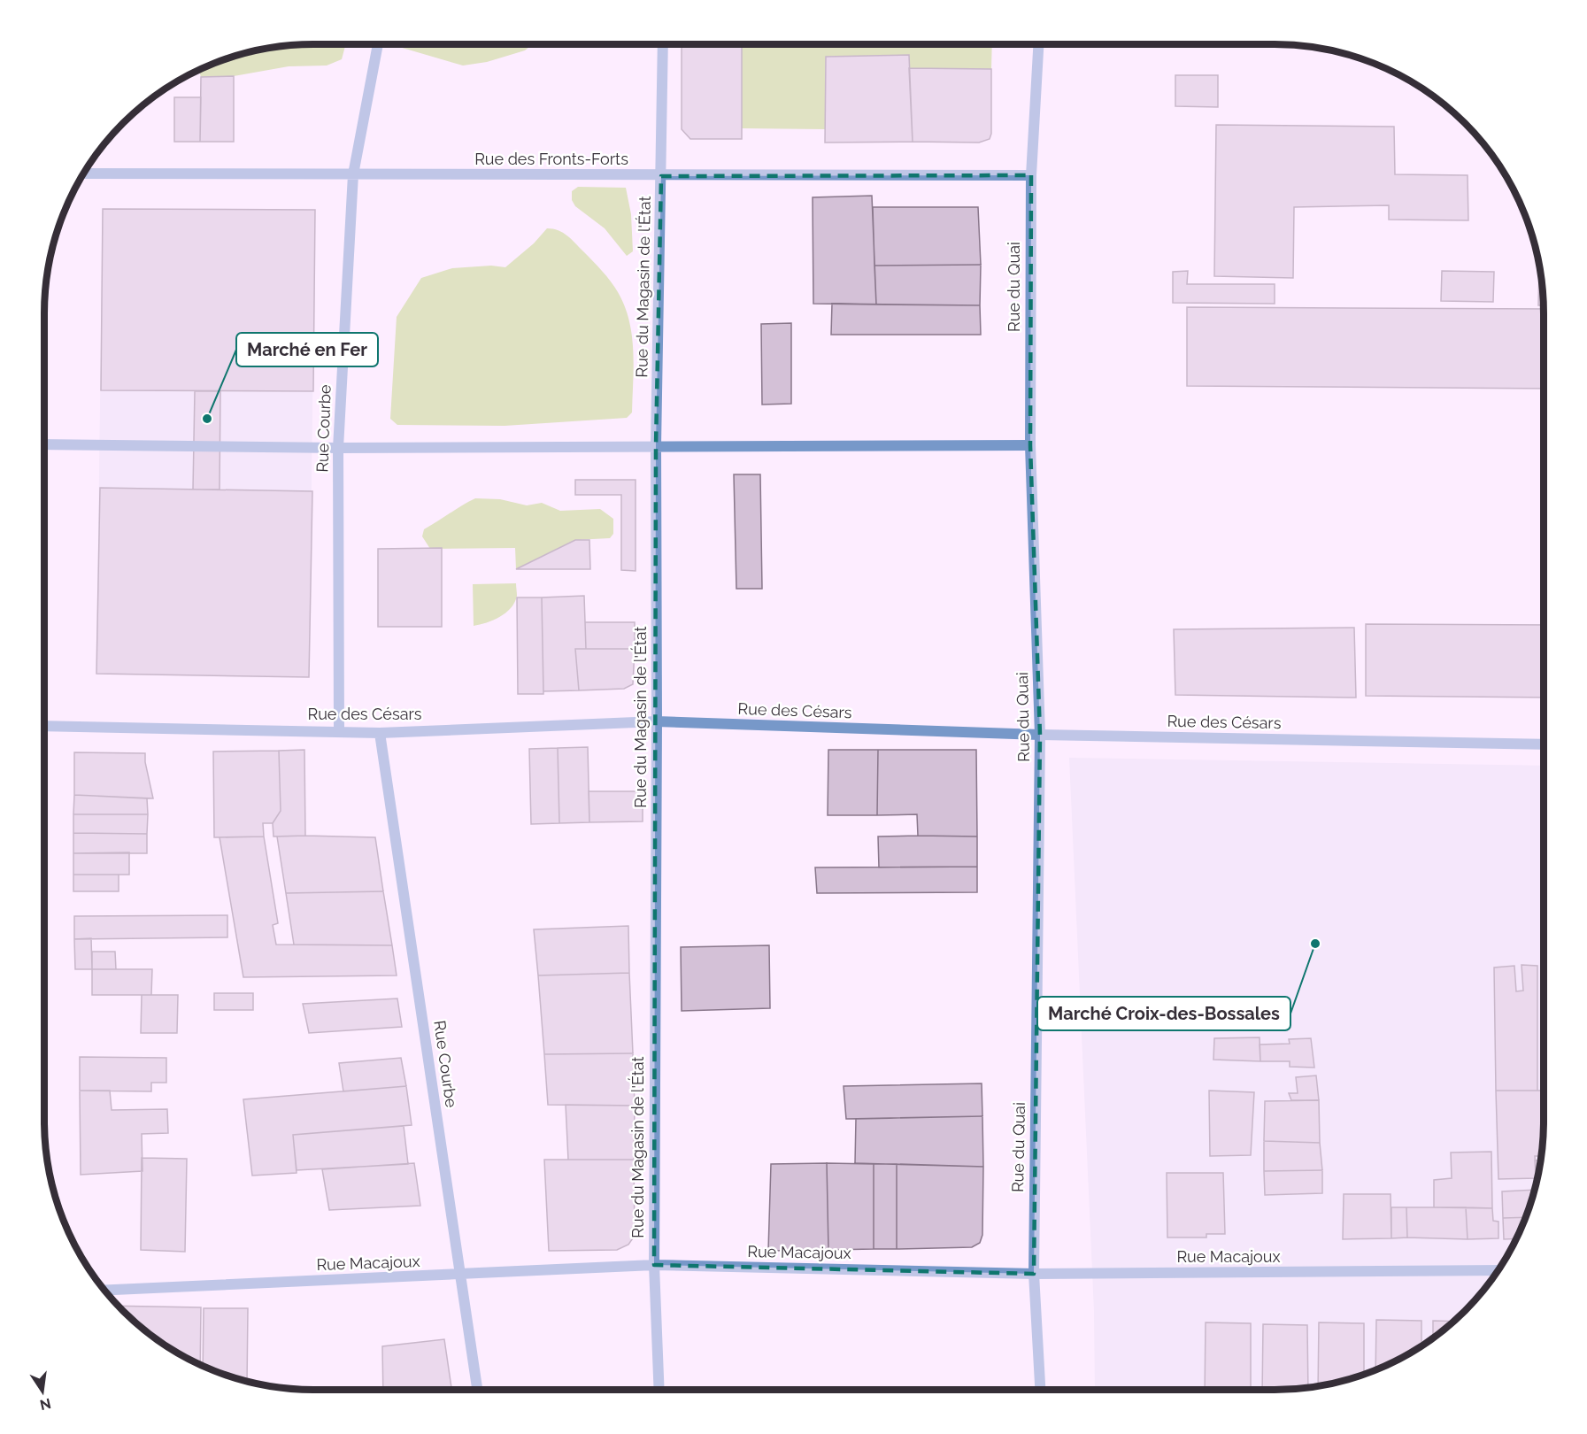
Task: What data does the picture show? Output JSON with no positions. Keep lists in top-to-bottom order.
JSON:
{
  "streets": {
    "street": [
      "Rue des Fronts-Forts",
      "Rue du Magasin de l'État",
      "Rue du Quai",
      "Rue Courbe",
      "Rue des Césars",
      "Rue Macajoux"
    ]
  },
  "crossings": [
    ["Rue des Fronts-Forts", "Rue du Magasin de l'État"],
    ["Rue des Fronts-Forts", "Rue du Quai"],
    ["Rue des Fronts-Forts", "Rue Courbe"],
    ["Rue du Magasin de l'État", "Rue des Césars"],
    ["Rue du Magasin de l'État", "Rue Macajoux"],
    ["Rue du Quai", "Rue des Césars"],
    ["Rue du Quai", "Rue Macajoux"],
    ["Rue Courbe", "Rue des Césars"],
    ["Rue Courbe", "Rue Macajoux"]
  ],
  "places": ["Marché en Fer", "Marché Croix-des-Bossales"],
  "north": "bottom"
}
